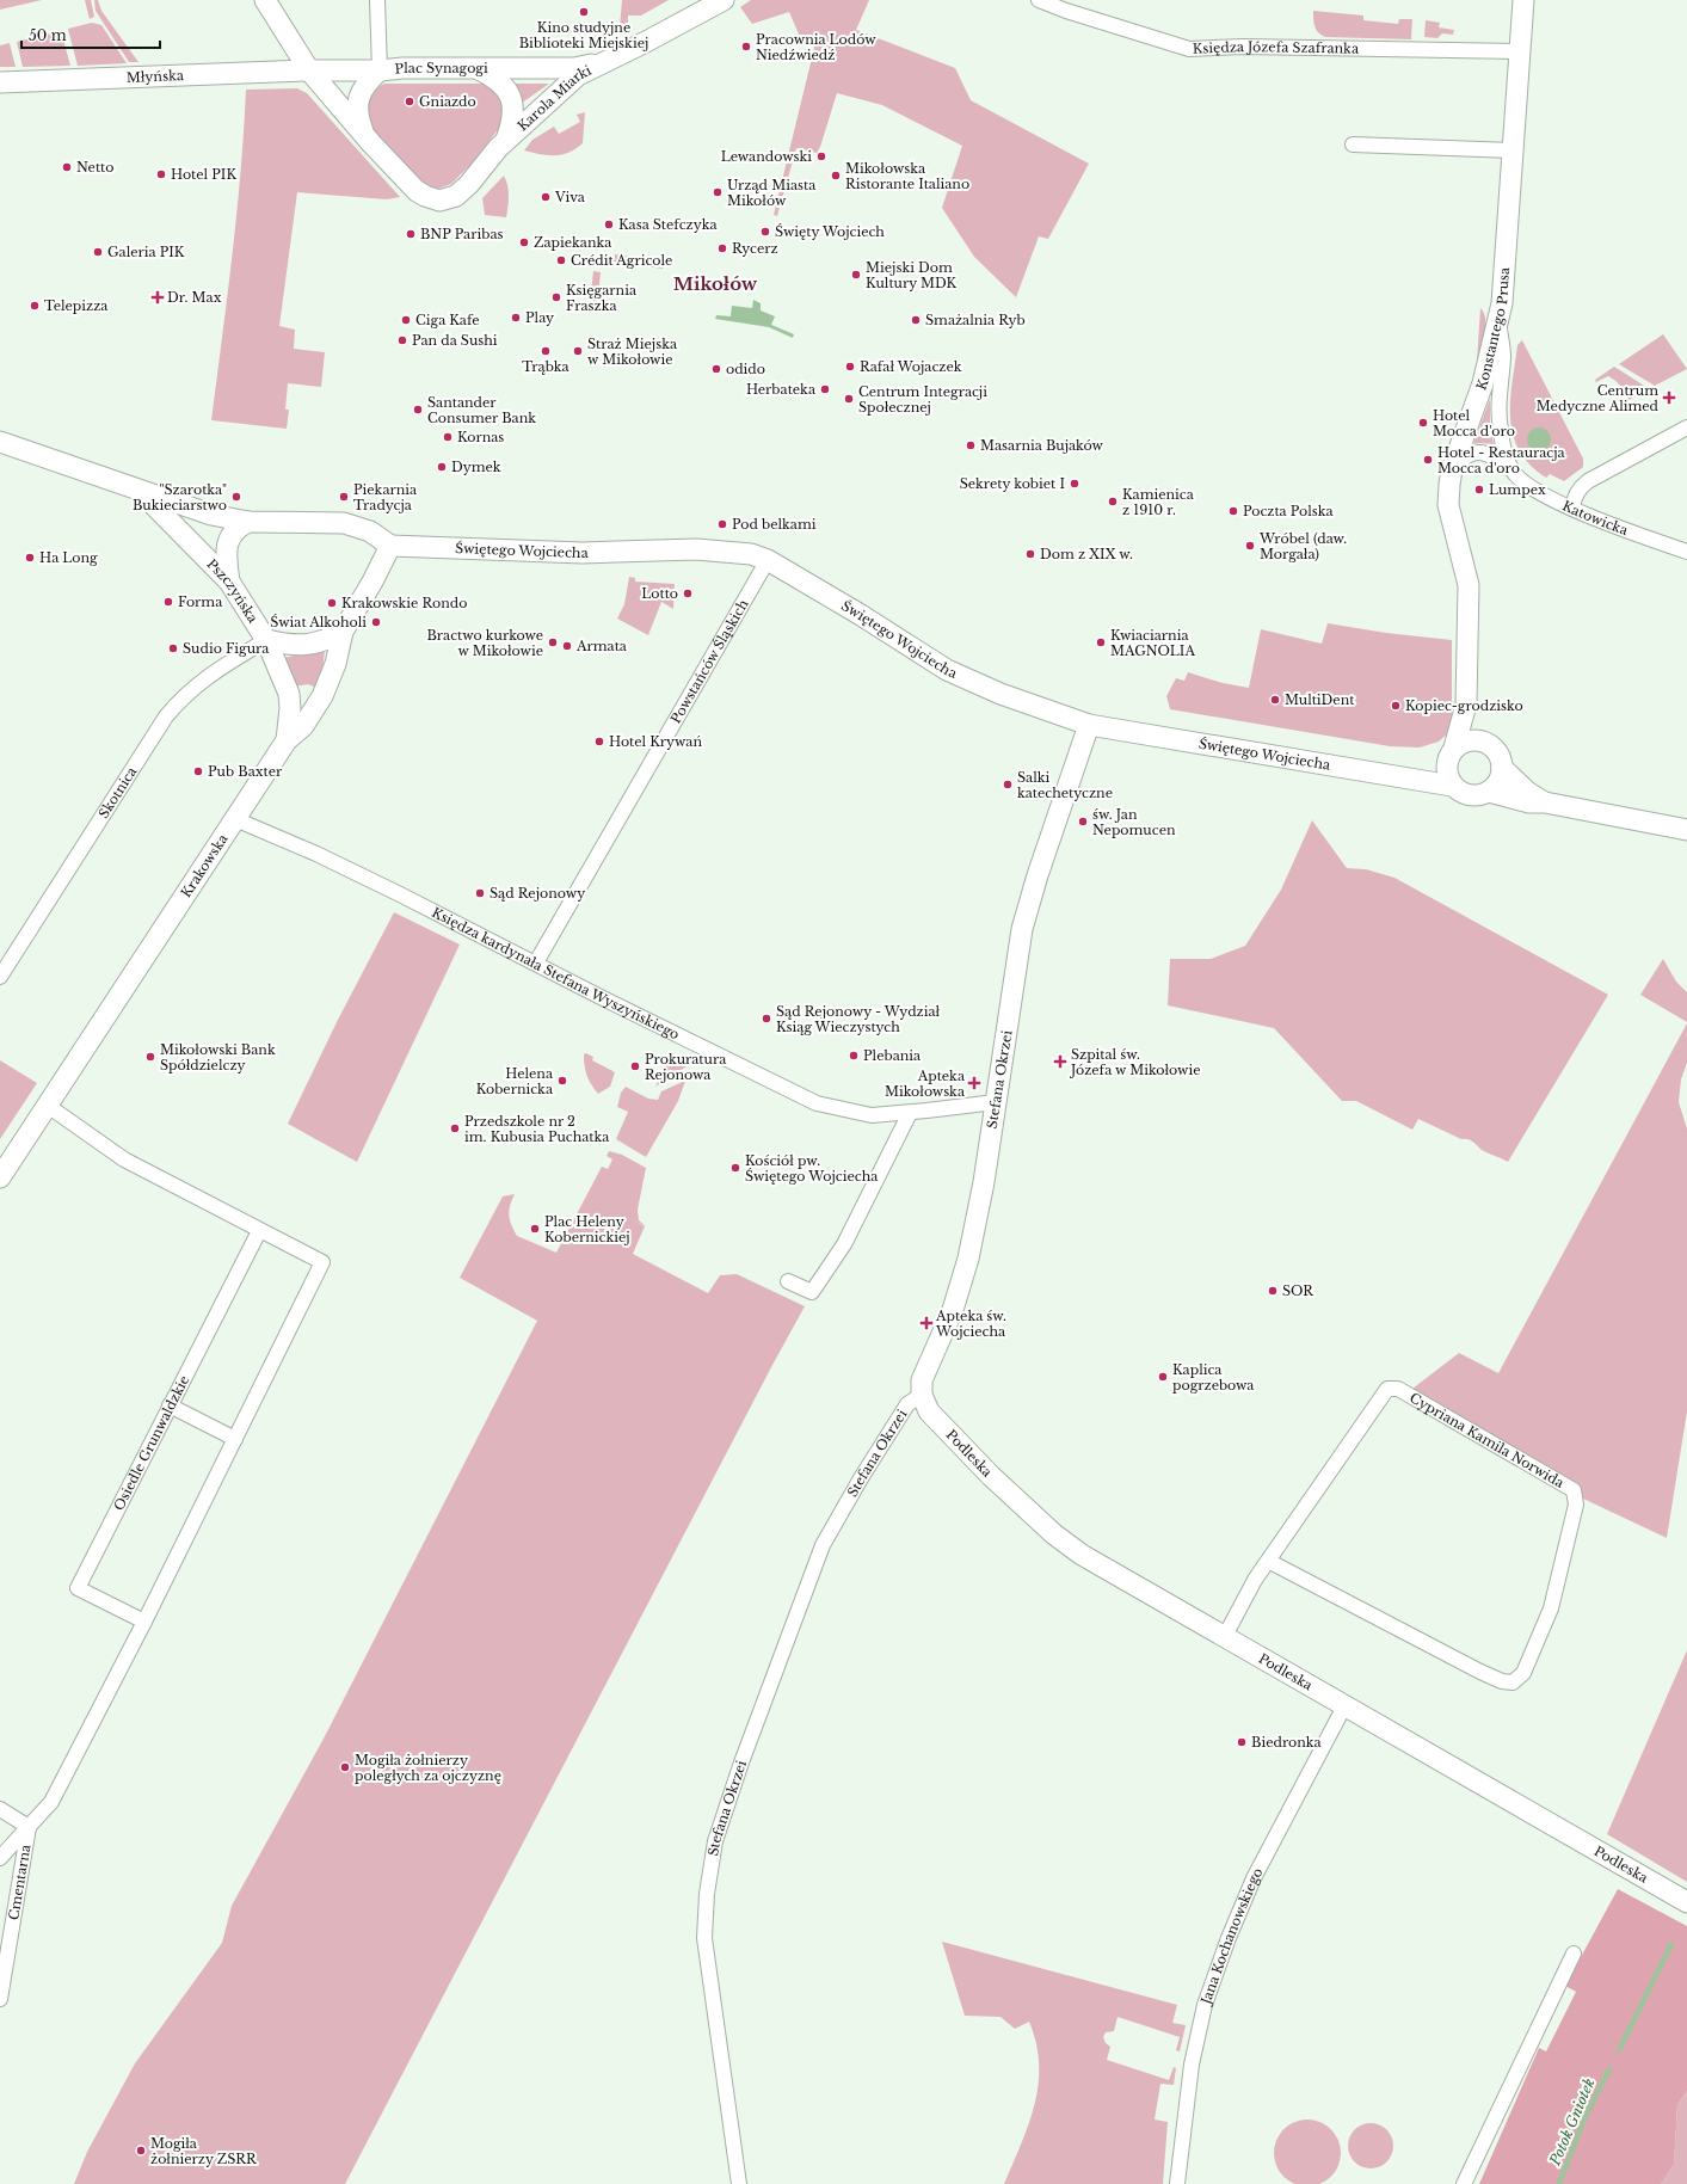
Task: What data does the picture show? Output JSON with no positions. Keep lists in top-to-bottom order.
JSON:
{
  "streets": {
    "street": [
      "Księdza Józefa Szafranka",
      "Plac Synagogi",
      "Młyńska",
      "Karola Miarki",
      "Konstantego Prusa",
      "Katowicka",
      "Świętego Wojciecha",
      "Pszczyńska",
      "Powstańców Śląskich",
      "Skotnica",
      "Krakowska",
      "Księdza kardynała Stefana Wyszyńskiego",
      "Stefana Okrzei",
      "Cypriana Kamila Norwida",
      "Osiedle Grunwaldzkie",
      "Podleska",
      "Cmentarna",
      "Jana Kochanowskiego"
    ]
  },
  "crossings": [
    ["Księdza Józefa Szafranka", "Konstantego Prusa"],
    ["Plac Synagogi", "Młyńska"],
    ["Plac Synagogi", "Karola Miarki"],
    ["Konstantego Prusa", "Katowicka"],
    ["Konstantego Prusa", "Świętego Wojciecha"],
    ["Świętego Wojciecha", "Pszczyńska"],
    ["Świętego Wojciecha", "Powstańców Śląskich"],
    ["Świętego Wojciecha", "Skotnica"],
    ["Świętego Wojciecha", "Krakowska"],
    ["Świętego Wojciecha", "Stefana Okrzei"],
    ["Pszczyńska", "Skotnica"],
    ["Pszczyńska", "Krakowska"],
    ["Powstańców Śląskich", "Księdza kardynała Stefana Wyszyńskiego"],
    ["Skotnica", "Krakowska"],
    ["Krakowska", "Księdza kardynała Stefana Wyszyńskiego"],
    ["Księdza kardynała Stefana Wyszyńskiego", "Stefana Okrzei"],
    ["Stefana Okrzei", "Podleska"],
    ["Cypriana Kamila Norwida", "Podleska"],
    ["Podleska", "Jana Kochanowskiego"]
  ],
  "districts": ["Mikołów"],
  "water": ["Potok Gniotek"],
  "places": {
    "other": [
      "Kino studyjne Biblioteki Miejskiej",
      "Pracownia Lodów Niedźwiedź",
      "Gniazdo",
      "Lewandowski",
      "Netto",
      "Hotel PIK",
      "Mikołowska Ristorante Italiano",
      "Urząd Miasta Mikołów",
      "Viva",
      "Kasa Stefczyka",
      "Święty Wojciech",
      "BNP Paribas",
      "Zapiekanka",
      "Rycerz",
      "Galeria PIK",
      "Crédit Agricole",
      "Miejski Dom Kultury MDK",
      "Księgarnia Fraszka",
      "Telepizza",
      "Play",
      "Ciga Kafe",
      "Smażalnia Ryb",
      "Pan da Sushi",
      "Trąbka",
      "Straż Miejska w Mikołowie",
      "Rafał Wojaczek",
      "odido",
      "Herbateka",
      "Centrum Integracji Społecznej",
      "Santander Consumer Bank",
      "Hotel Mocca d'oro",
      "Kornas",
      "Masarnia Bujaków",
      "Hotel - Restauracja Mocca d'oro",
      "Dymek",
      "Sekrety kobiet I",
      "Lumpex",
      "\"Szarotka\" Bukieciarstwo",
      "Piekarnia Tradycja",
      "Kamienica z 1910 r.",
      "Poczta Polska",
      "Pod belkami",
      "Wróbel (daw. Morgała)",
      "Dom z XIX w.",
      "Ha Long",
      "Lotto",
      "Forma",
      "Krakowskie Rondo",
      "Świat Alkoholi",
      "Bractwo kurkowe w Mikołowie",
      "Kwiaciarnia MAGNOLIA",
      "Armata",
      "Sudio Figura",
      "MultiDent",
      "Kopiec-grodzisko",
      "Hotel Krywań",
      "Pub Baxter",
      "Salki katechetyczne",
      "św. Jan Nepomucen",
      "Sąd Rejonowy",
      "Sąd Rejonowy - Wydział Ksiąg Wieczystych",
      "Plebania",
      "Mikołowski Bank Spółdzielczy",
      "Prokuratura Rejonowa",
      "Helena Kobernicka",
      "Przedszkole nr 2 im. Kubusia Puchatka",
      "Kościół pw. Świętego Wojciecha",
      "Plac Heleny Kobernickiej",
      "SOR",
      "Kaplica pogrzebowa",
      "Biedronka",
      "Mogiła żołnierzy poległych za ojczyznę",
      "Mogiła żołnierzy ZSRR"
    ],
    "health": [
      "Dr. Max",
      "Centrum Medyczne Alimed",
      "Szpital św. Józefa w Mikołowie",
      "Apteka Mikołowska",
      "Apteka św. Wojciecha"
    ]
  },
  "scale_bar": "50 m"
}
